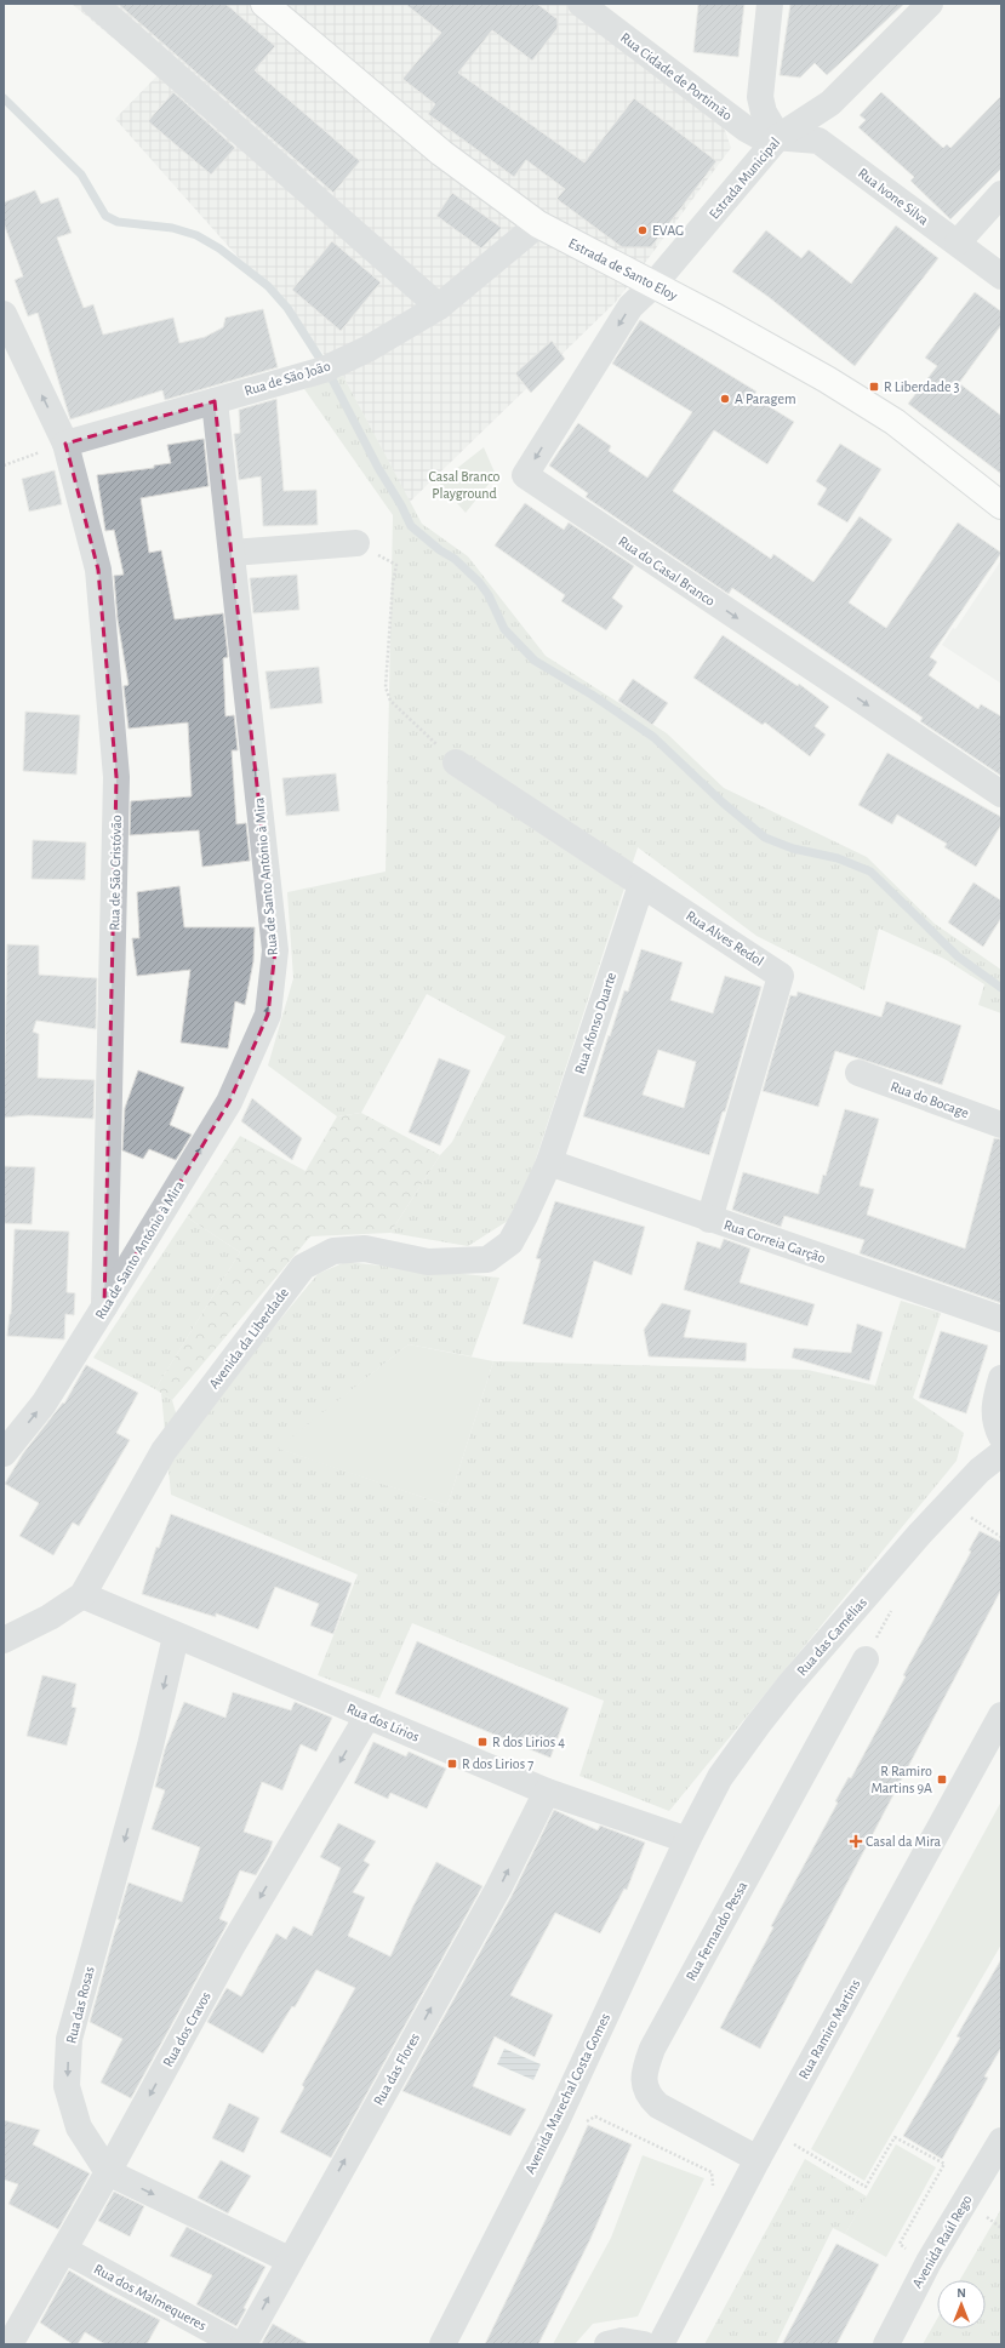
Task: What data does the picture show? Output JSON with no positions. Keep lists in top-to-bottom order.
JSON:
{
  "streets": {
    "main road": ["Estrada de Santo Eloy"],
    "street": [
      "Rua Cidade de Portimão",
      "Estrada Municipal",
      "Rua Ivone Silva",
      "Rua de São João",
      "Rua do Casal Branco",
      "Rua de São Cristóvão",
      "Rua de Santo António à Mira",
      "Rua Alves Redol",
      "Rua Afonso Duarte",
      "Rua do Bocage",
      "Rua Correia Garção",
      "Avenida da Liberdade",
      "Rua das Camélias",
      "Rua dos Lírios",
      "Rua Fernando Pessa",
      "Rua das Rosas",
      "Rua dos Cravos",
      "Rua Ramiro Martins",
      "Rua das Flores",
      "Avenida Marechal Costa Gomes",
      "Avenida Raúl Rego",
      "Rua dos Malmequeres"
    ]
  },
  "crossings": [
    ["Rua Cidade de Portimão", "Estrada Municipal"],
    ["Rua Cidade de Portimão", "Rua Ivone Silva"],
    ["Estrada Municipal", "Rua Ivone Silva"],
    ["Estrada Municipal", "Estrada de Santo Eloy"],
    ["Estrada Municipal", "Rua do Casal Branco"],
    ["Estrada de Santo Eloy", "Rua de São João"],
    ["Estrada de Santo Eloy", "Rua do Casal Branco"],
    ["Rua de São João", "Rua de São Cristóvão"],
    ["Rua de São João", "Rua de Santo António à Mira"],
    ["Rua de São Cristóvão", "Rua de Santo António à Mira"],
    ["Rua Alves Redol", "Rua Afonso Duarte"],
    ["Rua Alves Redol", "Rua Correia Garção"],
    ["Rua Afonso Duarte", "Rua Correia Garção"],
    ["Rua Afonso Duarte", "Avenida da Liberdade"],
    ["Rua Correia Garção", "Avenida da Liberdade"],
    ["Avenida da Liberdade", "Rua dos Lírios"],
    ["Rua das Camélias", "Rua dos Lírios"],
    ["Rua das Camélias", "Avenida Marechal Costa Gomes"],
    ["Rua dos Lírios", "Rua das Rosas"],
    ["Rua dos Lírios", "Rua dos Cravos"],
    ["Rua dos Lírios", "Rua das Flores"],
    ["Rua dos Lírios", "Avenida Marechal Costa Gomes"],
    ["Rua Fernando Pessa", "Rua Ramiro Martins"],
    ["Rua das Rosas", "Rua dos Cravos"],
    ["Rua dos Cravos", "Rua dos Malmequeres"]
  ],
  "one_way": [
    "Rua de Santo António à Mira",
    "Rua das Rosas",
    "Rua dos Cravos",
    "Rua das Flores"
  ],
  "parks": ["Casal Branco Playground"],
  "places": {
    "other": ["EVAG", "A Paragem"],
    "transit": [
      "R Liberdade 3",
      "R dos Lirios 4",
      "R dos Lirios 7",
      "R Ramiro Martins 9A"
    ],
    "health": ["Casal da Mira"]
  },
  "north": "top"
}
